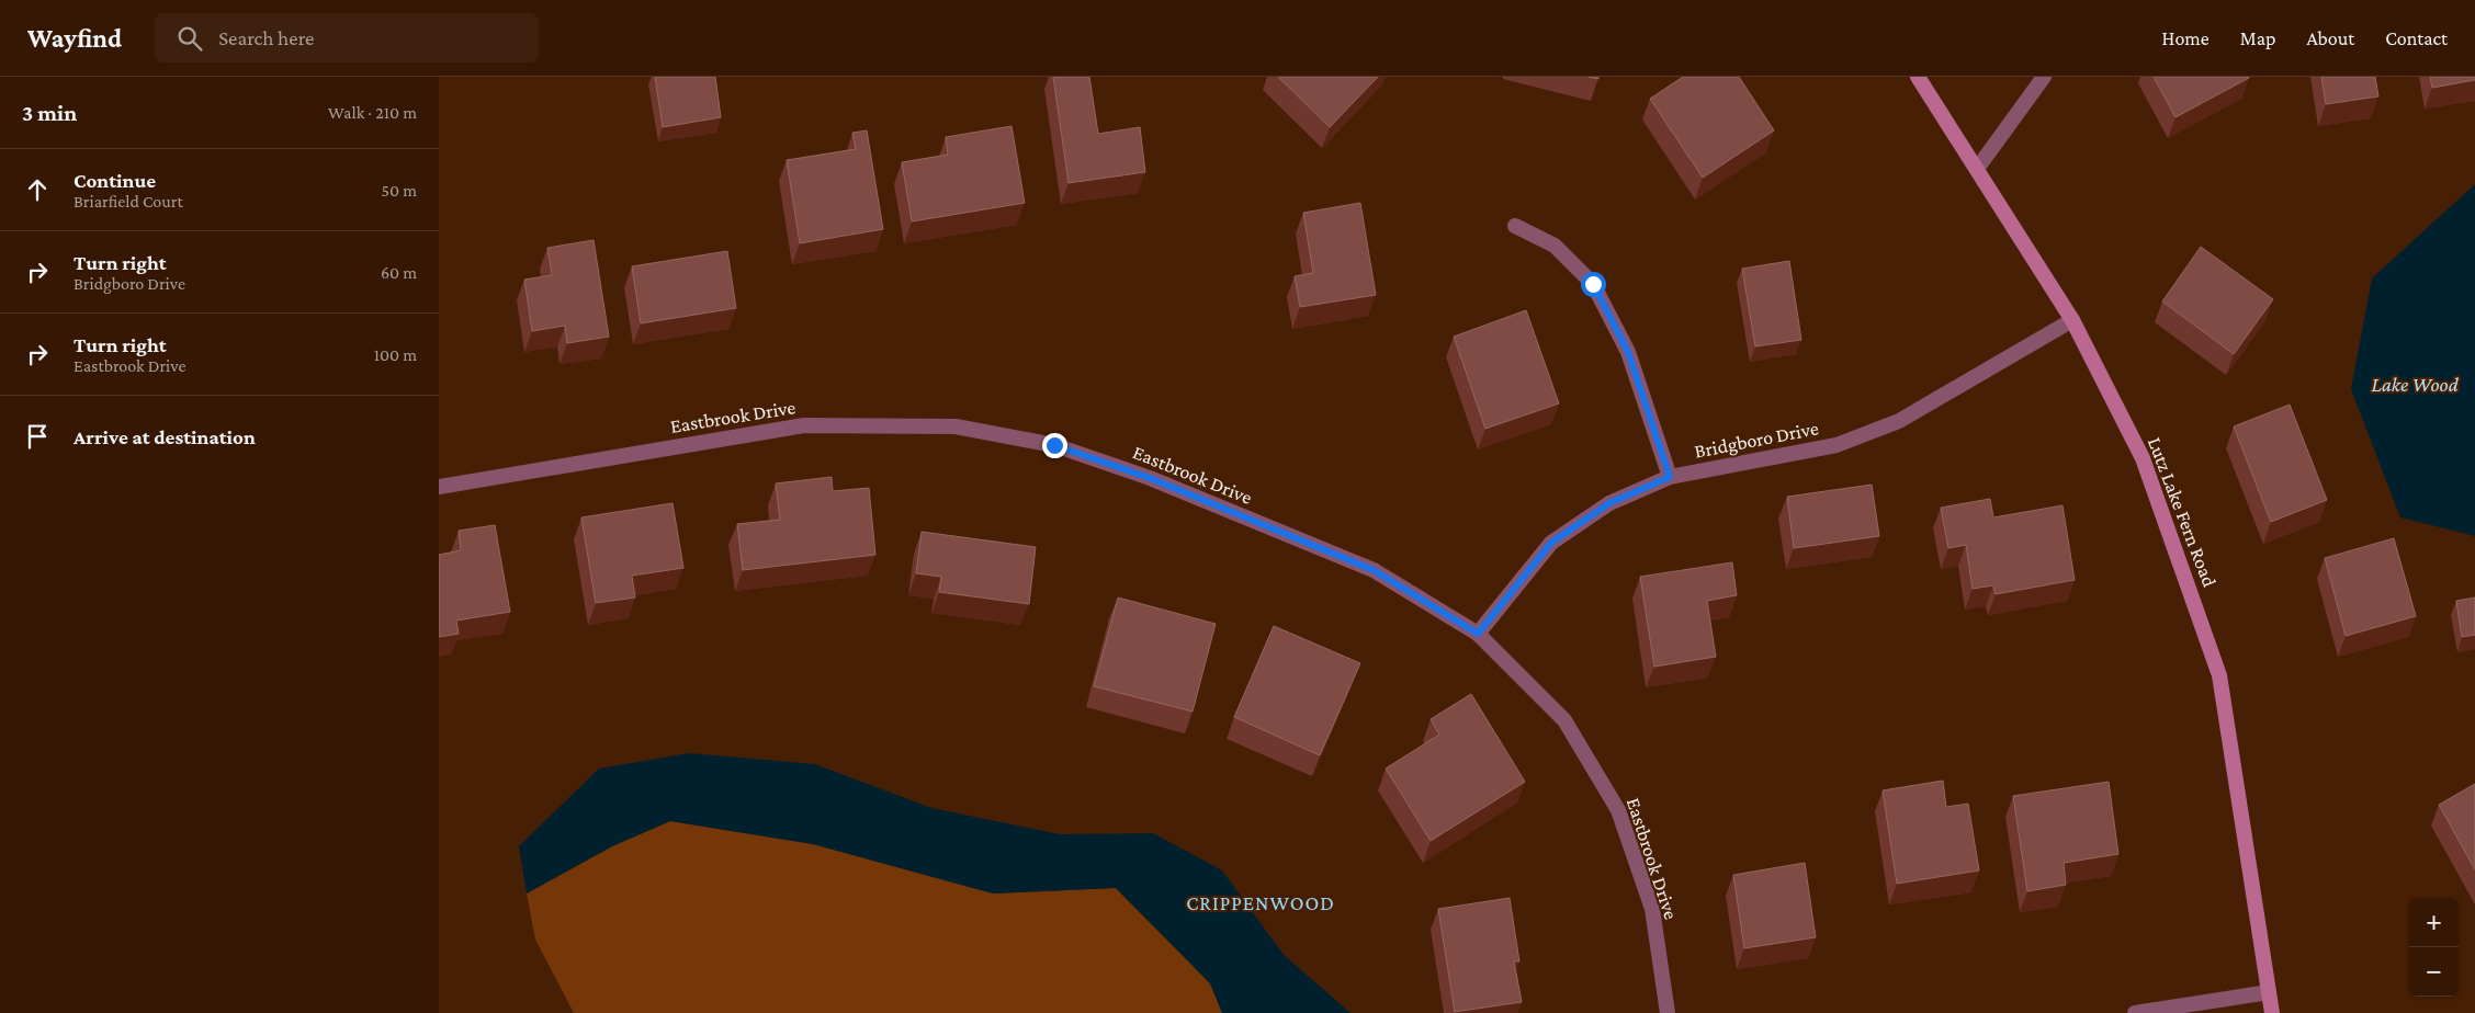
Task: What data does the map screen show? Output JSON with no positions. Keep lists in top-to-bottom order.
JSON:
{
  "streets": {
    "main road": ["Lutz Lake Fern Road"],
    "street": ["Eastbrook Drive", "Bridgboro Drive"]
  },
  "crossings": [
    ["Eastbrook Drive", "Bridgboro Drive"],
    ["Bridgboro Drive", "Lutz Lake Fern Road"]
  ],
  "districts": ["CRIPPENWOOD"],
  "water": ["Lake Wood"],
  "page": {
    "header": "Wayfind",
    "search": "Search here",
    "nav": [
      "Home",
      "Map",
      "About",
      "Contact"
    ],
    "heading": ["3 min", "Walk · 210 m"],
    "list": [
      ["Continue", "Briarfield Court", "50 m"],
      ["Turn right", "Bridgboro Drive", "60 m"],
      ["Turn right", "Eastbrook Drive", "100 m"],
      "Arrive at destination"
    ],
    "map_buttons": ["+", "−"]
  }
}
